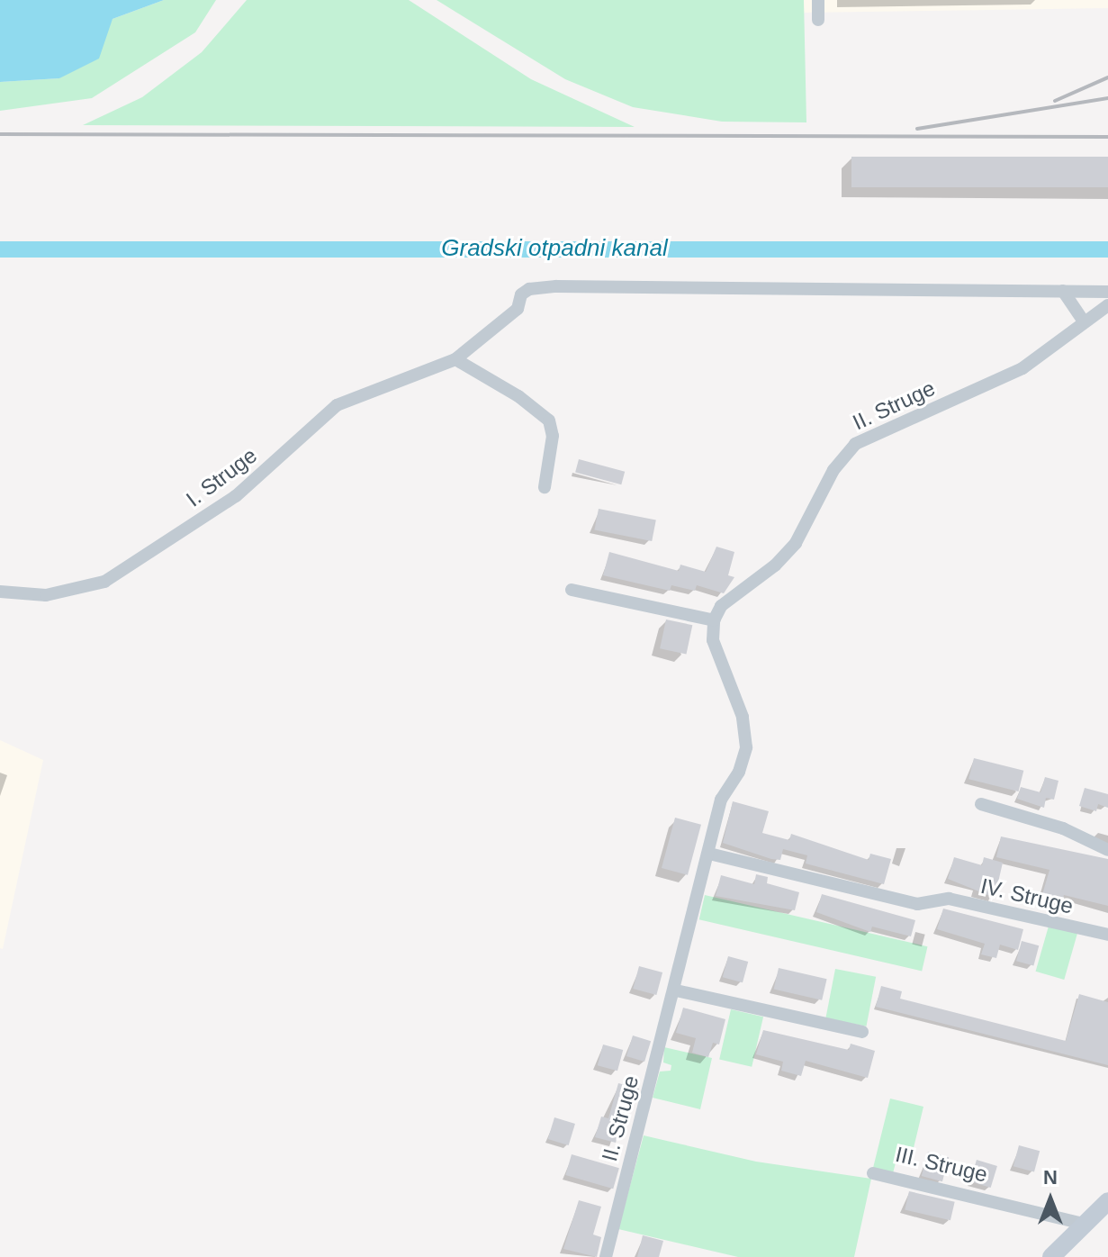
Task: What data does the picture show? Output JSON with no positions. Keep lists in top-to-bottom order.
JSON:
{
  "streets": {
    "street": [
      "II. Struge",
      "I. Struge",
      "IV. Struge",
      "III. Struge"
    ]
  },
  "crossings": [
    ["II. Struge", "IV. Struge"]
  ],
  "water": ["Gradski otpadni kanal"],
  "north": "top"
}
